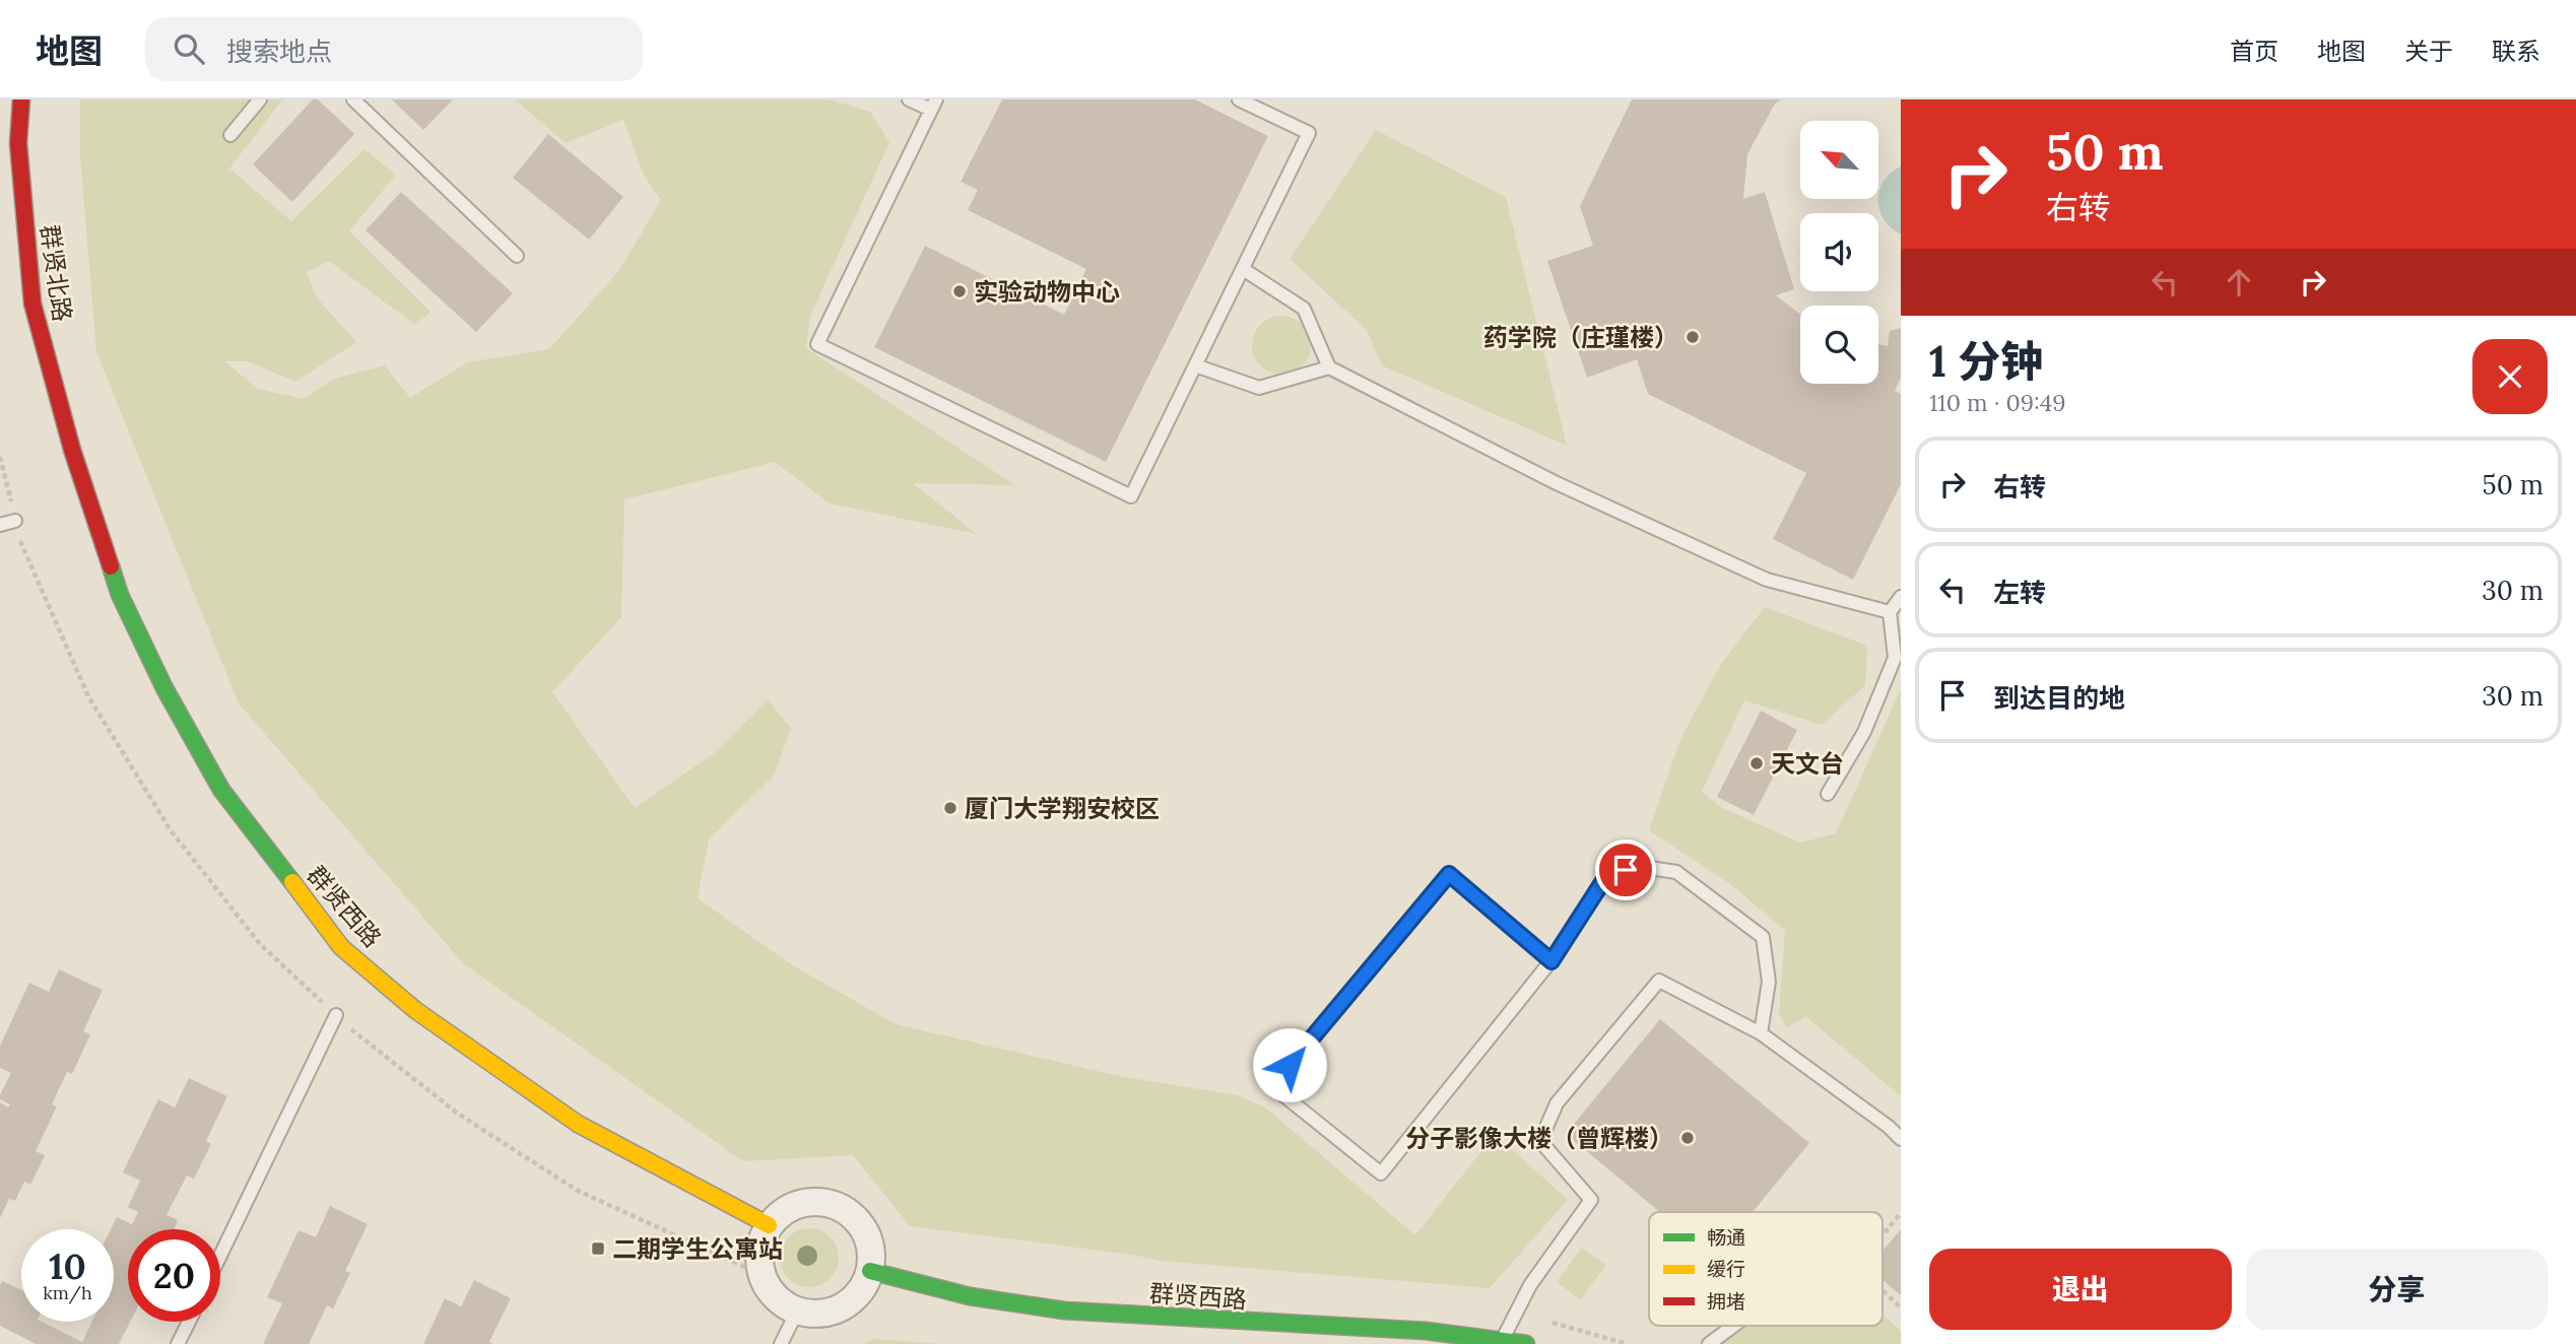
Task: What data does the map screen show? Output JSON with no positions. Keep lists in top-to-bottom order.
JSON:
{
  "streets": {
    "street": ["群贤北路", "群贤西路"]
  },
  "crossings": [
    ["群贤北路", "群贤西路"]
  ],
  "places": {
    "other": [
      "实验动物中心",
      "药学院（庄瑾楼）",
      "天文台",
      "厦门大学翔安校区",
      "分子影像大楼（曾辉楼）"
    ],
    "transit": ["二期学生公寓站"]
  },
  "legend": ["畅通", "缓行", "拥堵"],
  "north": "top left",
  "page": {
    "header": "地图",
    "search": "搜索地点",
    "nav": [
      "首页",
      "地图",
      "关于",
      "联系"
    ],
    "turn": ["50 m", "右转"],
    "heading": ["1 分钟", "110 m · 09:49"],
    "list": [
      {
        "name": "右转",
        "value": "50 m"
      },
      {
        "name": "左转",
        "value": "30 m"
      },
      {
        "name": "到达目的地",
        "value": "30 m"
      }
    ],
    "speed": "10 km/h",
    "limit": "20",
    "buttons": ["退出", "分享"]
  }
}
